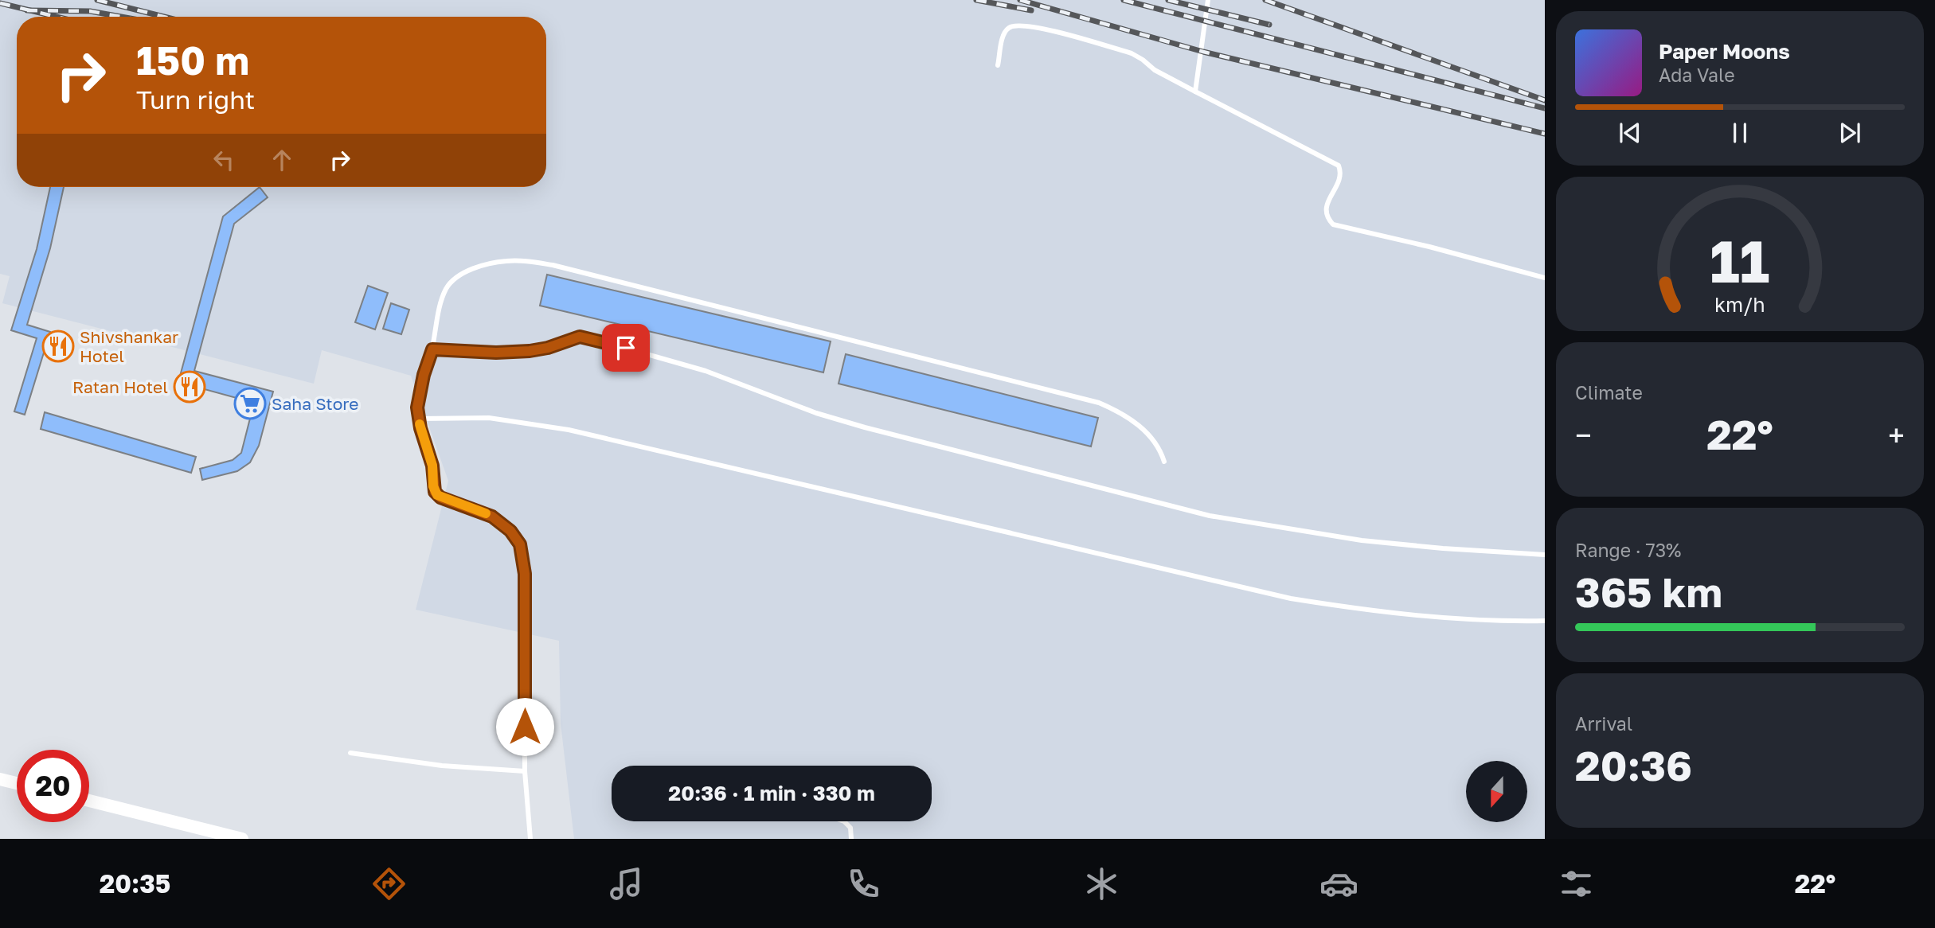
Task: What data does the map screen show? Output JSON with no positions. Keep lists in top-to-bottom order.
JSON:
{
  "places": {
    "restaurant": ["Shivshankar Hotel", "Ratan Hotel"],
    "supermarket": ["Saha Store"]
  },
  "north": "bottom",
  "page": {
    "turn": ["150 m", "Turn right"],
    "song": ["Paper Moons", "Ada Vale"],
    "tile": [
      "Climate",
      ["Range · 73%", "365 km"],
      ["Arrival", "20:36"]
    ],
    "heat": ["−", "22°", "+"],
    "limit": "20",
    "trip": "20:36 · 1 min · 330 m",
    "tabs": ["20:35", "22°"],
    "gauge": ["11", "km/h"]
  }
}
